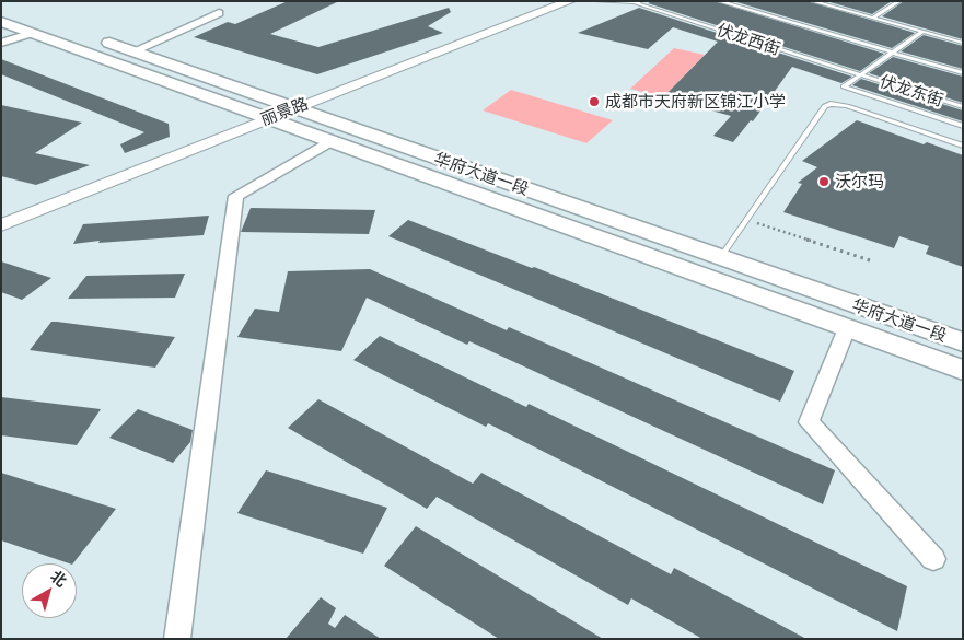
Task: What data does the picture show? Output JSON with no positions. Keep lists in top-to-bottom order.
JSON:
{
  "streets": {
    "main road": ["华府大道一段"],
    "street": ["丽景路"],
    "lane": ["伏龙西街", "伏龙东街"]
  },
  "crossings": [
    ["伏龙西街", "伏龙东街"],
    ["丽景路", "华府大道一段"]
  ],
  "places": ["成都市天府新区锦江小学", "沃尔玛"],
  "north": "top right"
}
